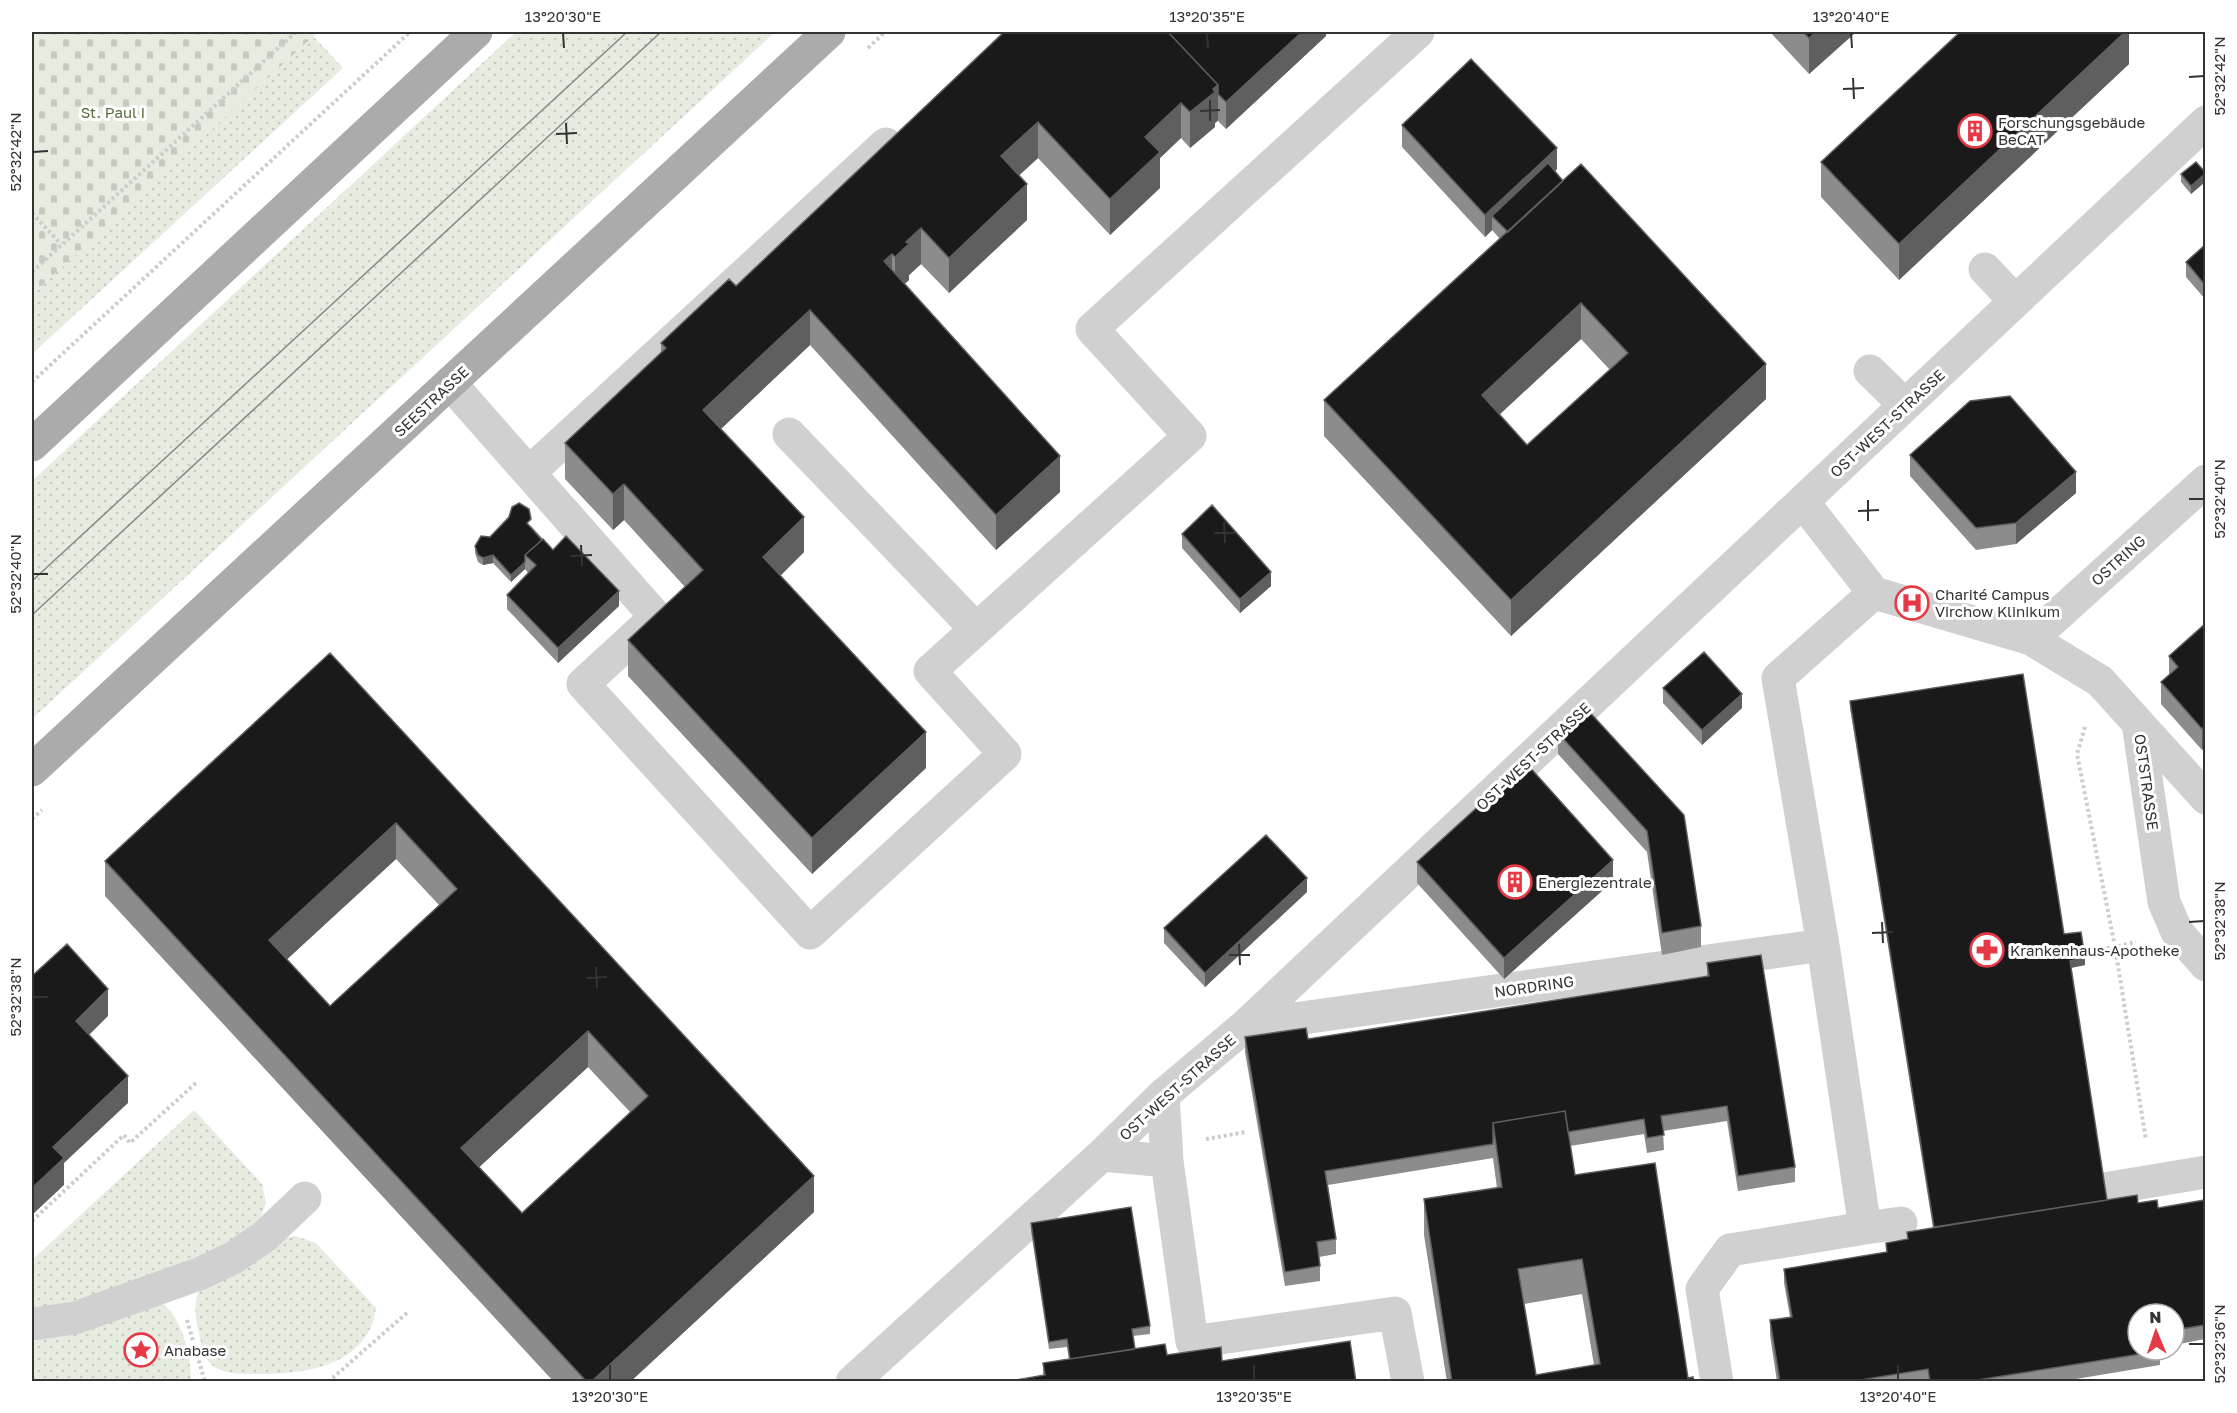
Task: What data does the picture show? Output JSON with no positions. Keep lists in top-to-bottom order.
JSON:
{
  "streets": {
    "main road": ["SEESTRASSE"],
    "lane": [
      "OST-WEST-STRASSE",
      "OSTRING",
      "OSTSTRASSE",
      "NORDRING"
    ]
  },
  "crossings": [
    ["OST-WEST-STRASSE", "NORDRING"],
    ["OSTRING", "OSTSTRASSE"]
  ],
  "parks": ["St. Paul I"],
  "places": {
    "building": ["Forschungsgebäude BeCAT", "Energiezentrale"],
    "hospital": ["Charité Campus Virchow Klinikum"],
    "pharmacy": ["Krankenhaus-Apotheke"],
    "place": ["Anabase"]
  },
  "north": "top",
  "coordinates": [
    "13°20'30\"E",
    "13°20'35\"E",
    "13°20'40\"E",
    "52°32'42\"N",
    "52°32'40\"N",
    "52°32'38\"N",
    "52°32'36\"N"
  ]
}
